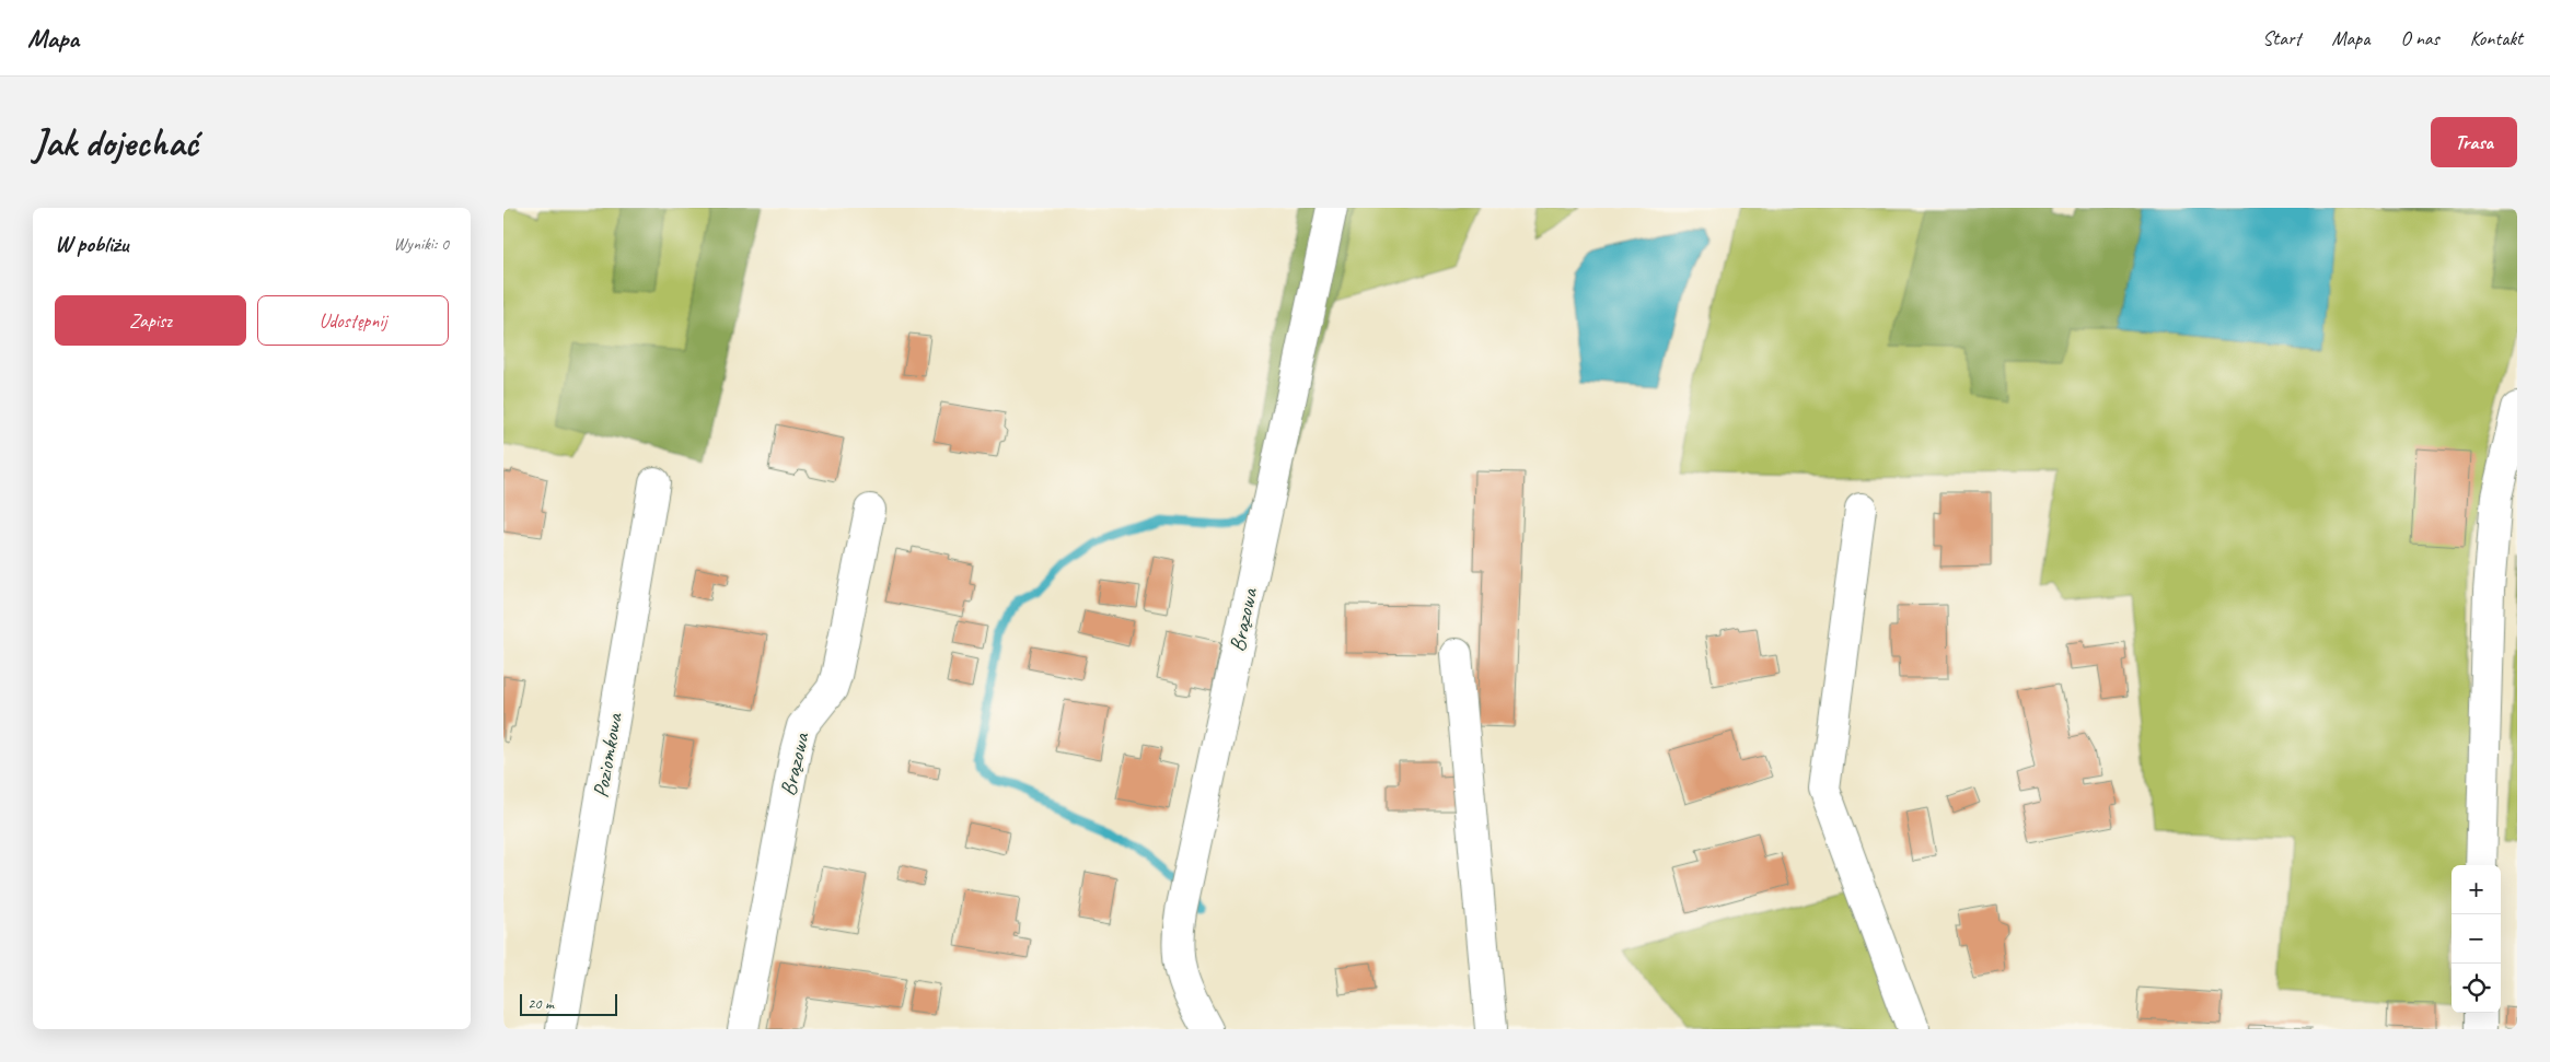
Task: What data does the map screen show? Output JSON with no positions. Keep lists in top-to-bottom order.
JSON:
{
  "streets": {
    "street": ["Brązowa", "Poziomkowa"]
  },
  "scale_bar": "20 m",
  "page": {
    "header": "Mapa",
    "nav": [
      "Start",
      "Mapa",
      "O nas",
      "Kontakt"
    ],
    "buttons": [
      "Trasa",
      ["Zapisz", "Udostępnij"]
    ],
    "title": "Jak dojechać",
    "heading": ["W pobliżu", "Wyniki: 0"],
    "map_buttons": ["+", "−"],
    "scale": "20 m"
  }
}
